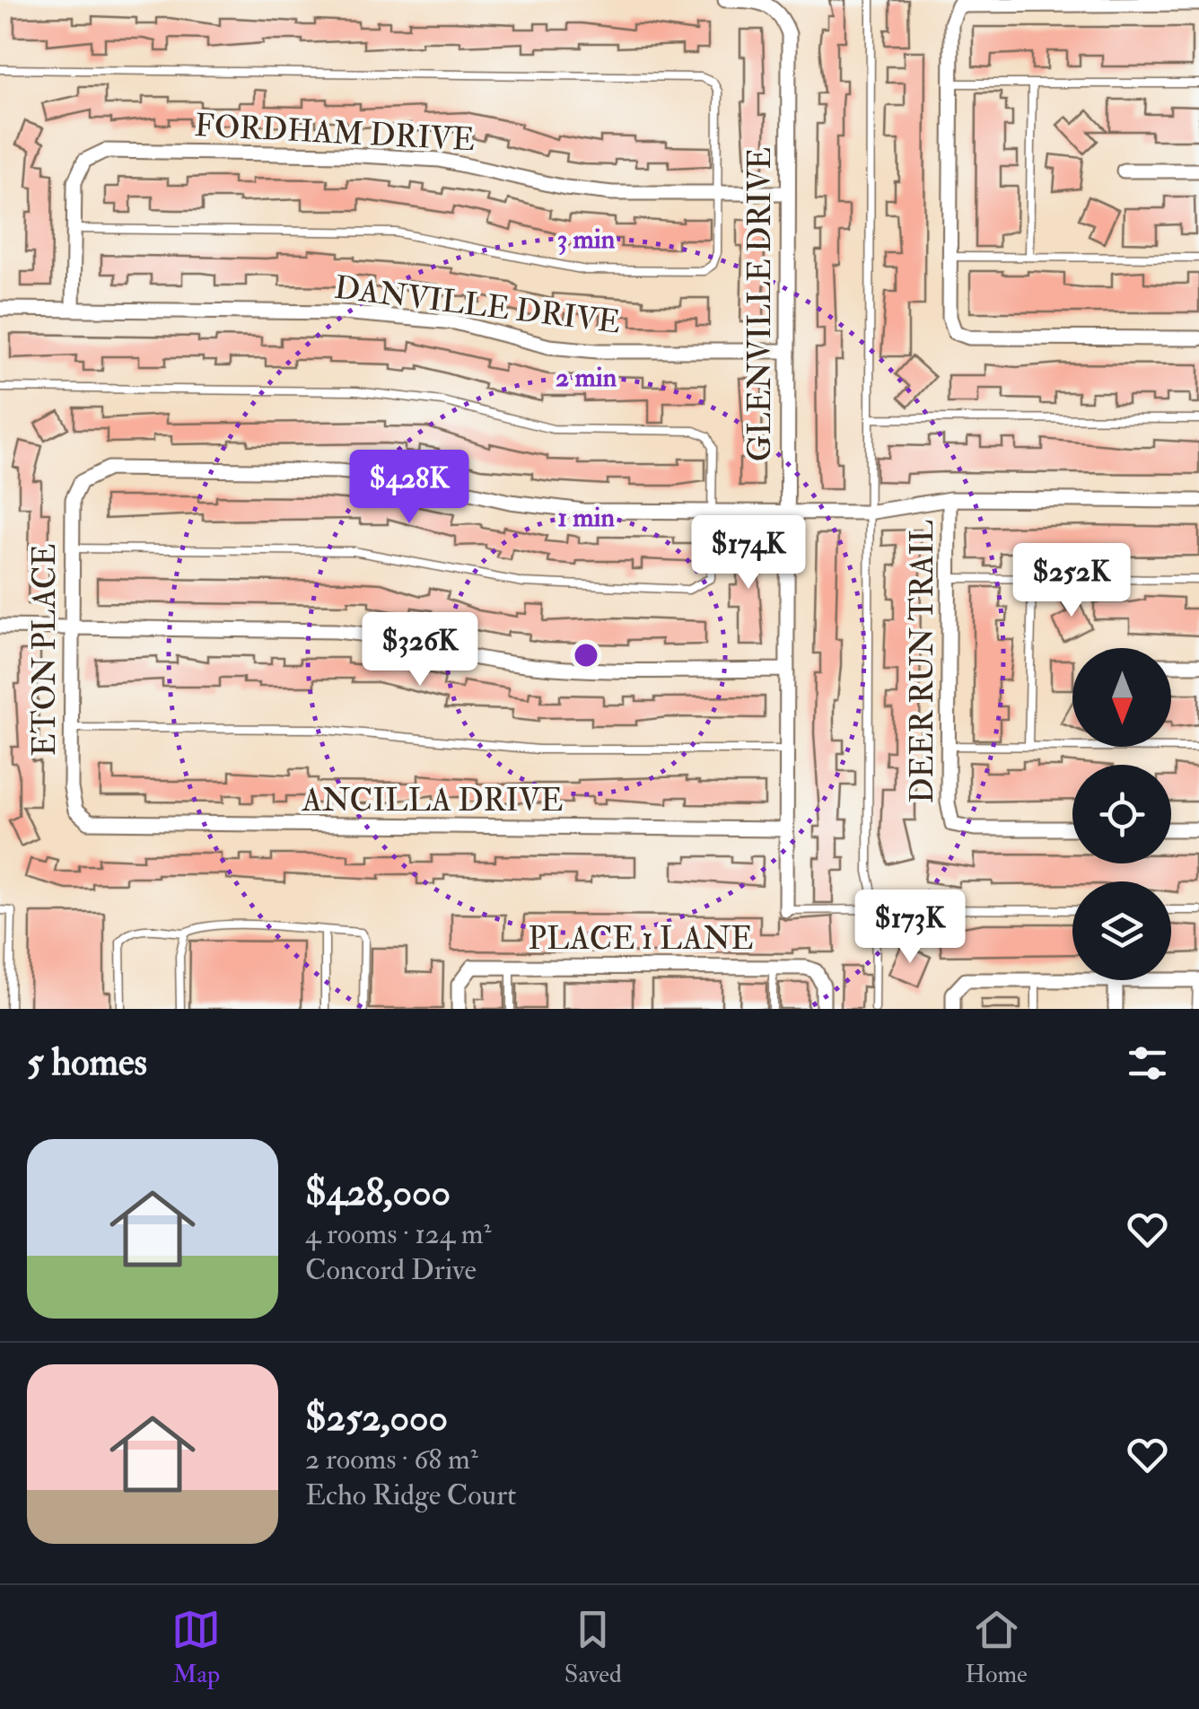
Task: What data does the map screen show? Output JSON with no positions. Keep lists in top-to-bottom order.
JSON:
{
  "streets": {
    "street": [
      "FORDHAM DRIVE",
      "GLENVILLE DRIVE",
      "DANVILLE DRIVE",
      "ETON PLACE",
      "DEER RUN TRAIL",
      "ANCILLA DRIVE",
      "PLACE 1 LANE"
    ]
  },
  "crossings": [
    ["FORDHAM DRIVE", "GLENVILLE DRIVE"],
    ["FORDHAM DRIVE", "DANVILLE DRIVE"],
    ["GLENVILLE DRIVE", "DANVILLE DRIVE"],
    ["GLENVILLE DRIVE", "ANCILLA DRIVE"],
    ["ETON PLACE", "ANCILLA DRIVE"]
  ],
  "north": "bottom",
  "page": {
    "price": [
      "$428K",
      "$174K",
      "$252K",
      "$326K",
      "$173K"
    ],
    "heading": "5 homes",
    "list": [
      {
        "name": "$428,000",
        "note": "4 rooms · 124 m² · Concord Drive"
      },
      {
        "name": "$252,000",
        "note": "2 rooms · 68 m² · Echo Ridge Court"
      }
    ],
    "tabs": ["Map", "Saved", "Home"]
  },
  "rings": ["3 min", "2 min", "1 min"]
}
